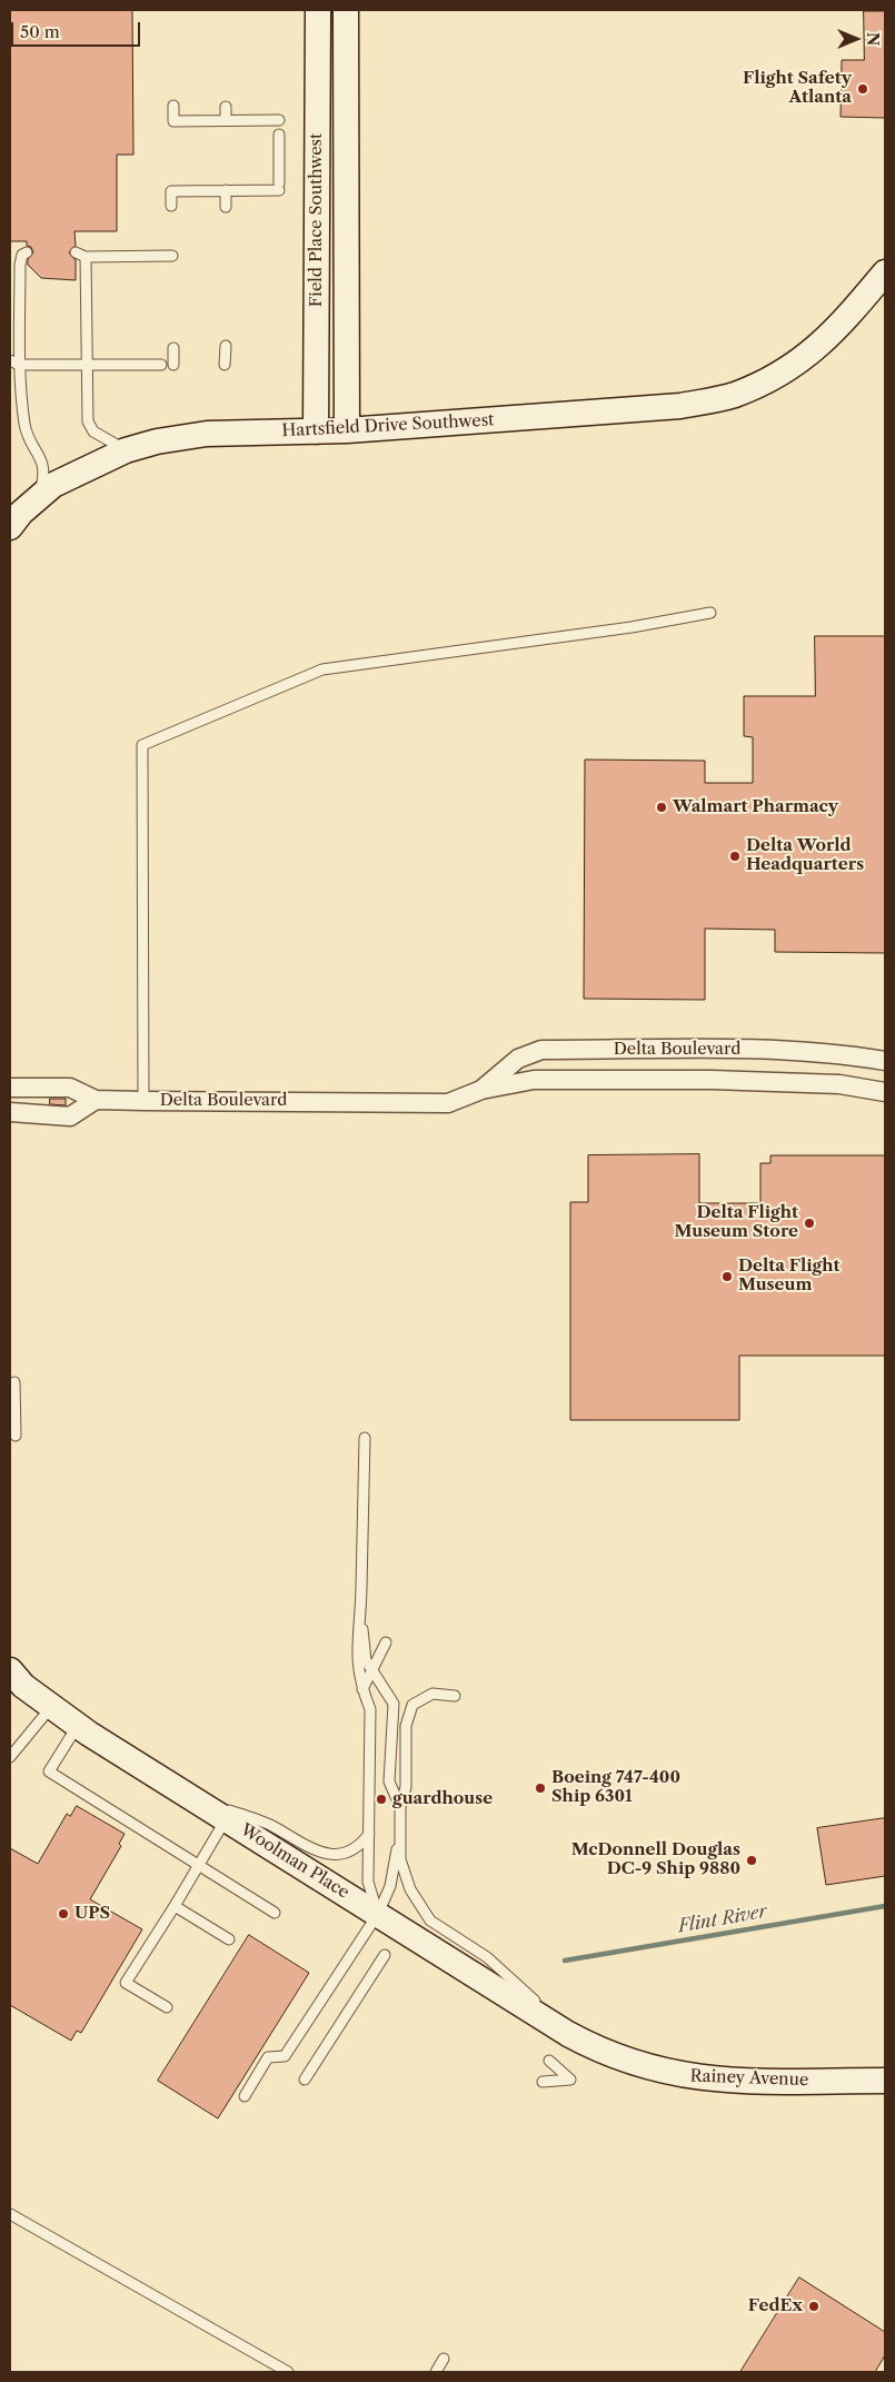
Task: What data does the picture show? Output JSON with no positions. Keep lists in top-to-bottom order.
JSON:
{
  "streets": {
    "street": [
      "Field Place Southwest",
      "Hartsfield Drive Southwest",
      "Delta Boulevard",
      "Woolman Place",
      "Rainey Avenue"
    ]
  },
  "crossings": [
    ["Field Place Southwest", "Hartsfield Drive Southwest"],
    ["Woolman Place", "Rainey Avenue"]
  ],
  "water": ["Flint River"],
  "places": [
    "Flight Safety Atlanta",
    "Walmart Pharmacy",
    "Delta World Headquarters",
    "Delta Flight Museum Store",
    "Delta Flight Museum",
    "Boeing 747-400 Ship 6301",
    "guardhouse",
    "McDonnell Douglas DC-9 Ship 9880",
    "UPS",
    "FedEx"
  ],
  "scale_bar": "50 m",
  "north": "right"
}
